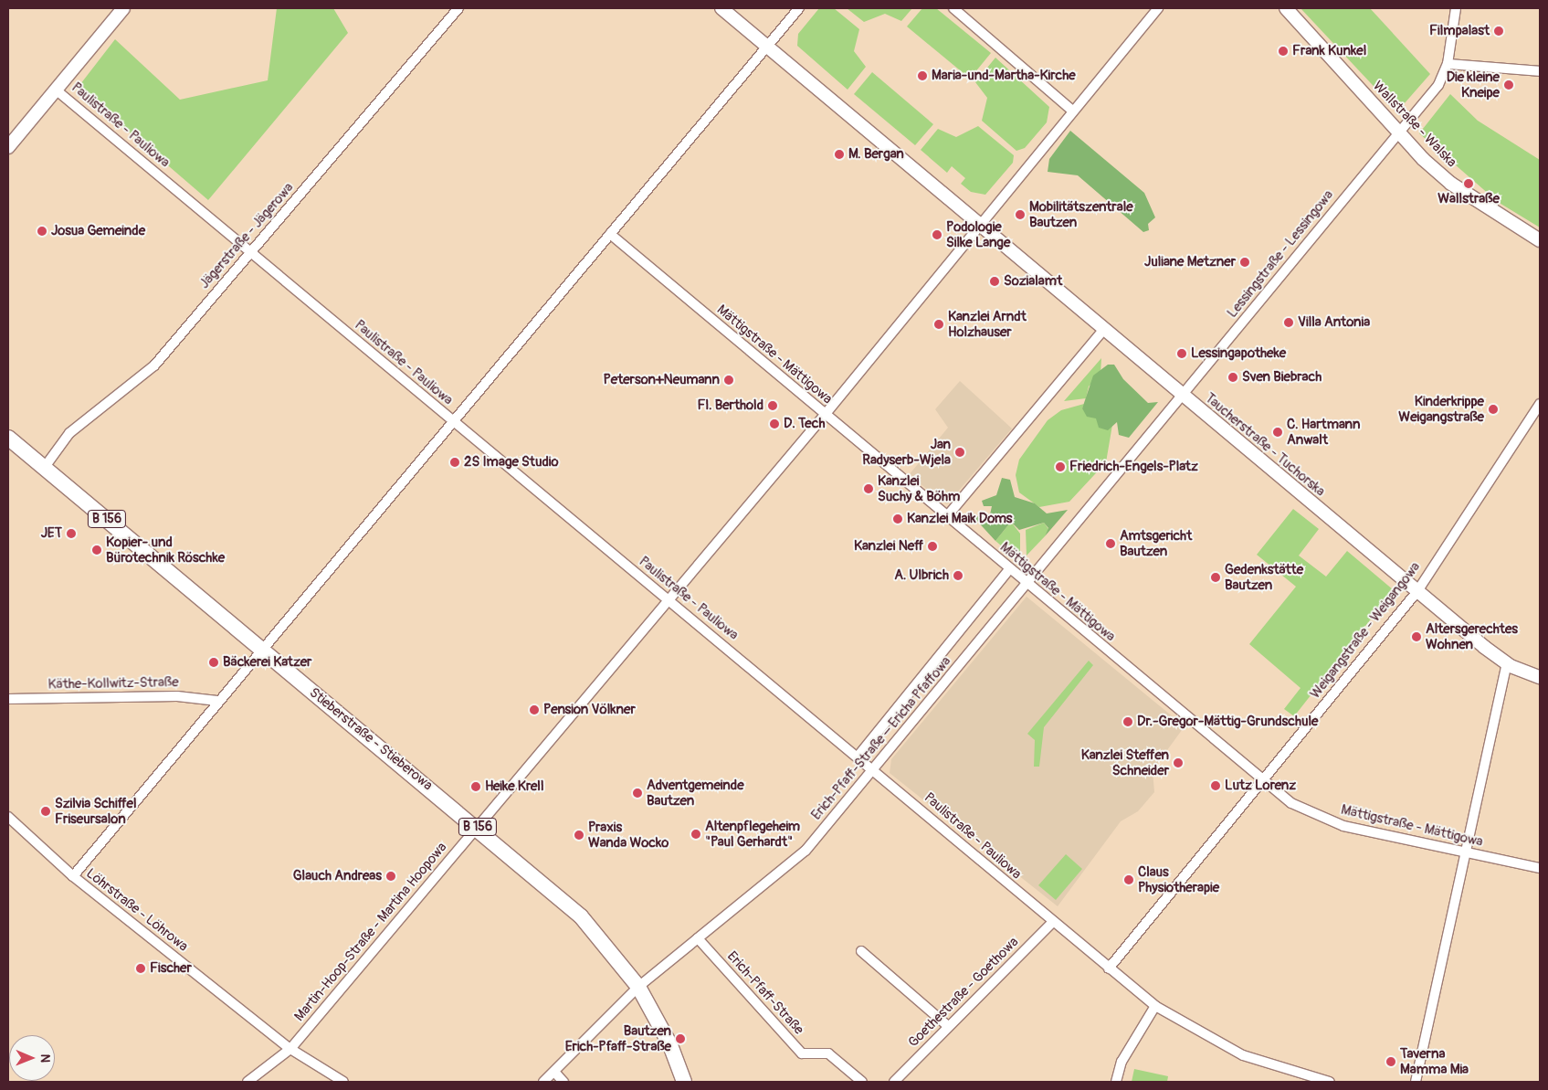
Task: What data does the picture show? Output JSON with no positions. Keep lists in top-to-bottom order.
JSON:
{
  "streets": {
    "main road": ["B 156", "Stieberstraße - Stieberowa"],
    "street": [
      "Wallstraße - Walska",
      "Paulistraße - Pauliowa",
      "Jägerstraße - Jägerowa",
      "Lessingstraße - Lessingowa",
      "Mättigstraße - Mättigowa",
      "Taucherstraße - Tuchorska",
      "Weigangstraße - Weigangowa",
      "Käthe-Kollwitz-Straße",
      "Erich-Pfaff-Straße – Ericha Pfaffowa",
      "Löhrstraße - Löhrowa",
      "Martin-Hoop-Straße - Martina Hoopowa",
      "Goethestraße - Goethowa",
      "Erich-Pfaff-Straße"
    ]
  },
  "crossings": [
    ["Wallstraße - Walska", "Lessingstraße - Lessingowa"],
    ["Paulistraße - Pauliowa", "Jägerstraße - Jägerowa"],
    ["Paulistraße - Pauliowa", "Weigangstraße - Weigangowa"],
    ["Paulistraße - Pauliowa", "Erich-Pfaff-Straße – Ericha Pfaffowa"],
    ["Paulistraße - Pauliowa", "Martin-Hoop-Straße - Martina Hoopowa"],
    ["Paulistraße - Pauliowa", "Goethestraße - Goethowa"],
    ["Jägerstraße - Jägerowa", "Stieberstraße - Stieberowa"],
    ["Lessingstraße - Lessingowa", "Mättigstraße - Mättigowa"],
    ["Lessingstraße - Lessingowa", "Taucherstraße - Tuchorska"],
    ["Lessingstraße - Lessingowa", "Erich-Pfaff-Straße – Ericha Pfaffowa"],
    ["Mättigstraße - Mättigowa", "Weigangstraße - Weigangowa"],
    ["Mättigstraße - Mättigowa", "Erich-Pfaff-Straße – Ericha Pfaffowa"],
    ["Mättigstraße - Mättigowa", "Martin-Hoop-Straße - Martina Hoopowa"],
    ["Taucherstraße - Tuchorska", "Weigangstraße - Weigangowa"],
    ["Taucherstraße - Tuchorska", "Martin-Hoop-Straße - Martina Hoopowa"],
    ["Erich-Pfaff-Straße – Ericha Pfaffowa", "Stieberstraße - Stieberowa"],
    ["Erich-Pfaff-Straße – Ericha Pfaffowa", "Erich-Pfaff-Straße"],
    ["Stieberstraße - Stieberowa", "Martin-Hoop-Straße - Martina Hoopowa"],
    ["Löhrstraße - Löhrowa", "Martin-Hoop-Straße - Martina Hoopowa"]
  ],
  "places": [
    "Filmpalast",
    "Frank Kunkel",
    "Maria-und-Martha-Kirche",
    "Die kleine Kneipe",
    "M. Bergan",
    "Wallstraße",
    "Mobilitätszentrale Bautzen",
    "Josua Gemeinde",
    "Podologie Silke Lange",
    "Juliane Metzner",
    "Sozialamt",
    "Villa Antonia",
    "Kanzlei Arndt Holzhauser",
    "Lessingapotheke",
    "Sven Biebrach",
    "Peterson+Neumann",
    "Fl. Berthold",
    "Kinderkrippe Weigangstraße",
    "D. Tech",
    "C. Hartmann Anwalt",
    "Jan Radyserb-Wjela",
    "2S Image Studio",
    "Friedrich-Engels-Platz",
    "Kanzlei Suchy & Böhm",
    "Kanzlei Maik Doms",
    "JET",
    "Amtsgericht Bautzen",
    "Kanzlei Neff",
    "Kopier- und Bürotechnik Röschke",
    "A. Ulbrich",
    "Gedenkstätte Bautzen",
    "Altersgerechtes Wohnen",
    "Bäckerei Katzer",
    "Pension Völkner",
    "Dr.-Gregor-Mättig-Grundschule",
    "Kanzlei Steffen Schneider",
    "Lutz Lorenz",
    "Heike Krell",
    "Adventgemeinde Bautzen",
    "Szilvia Schiffel Friseursalon",
    "Altenpflegeheim \"Paul Gerhardt\"",
    "Praxis Wanda Wocko",
    "Glauch Andreas",
    "Claus Physiotherapie",
    "Fischer",
    "Bautzen Erich-Pfaff-Straße",
    "Taverna Mamma Mia"
  ],
  "north": "right"
}
